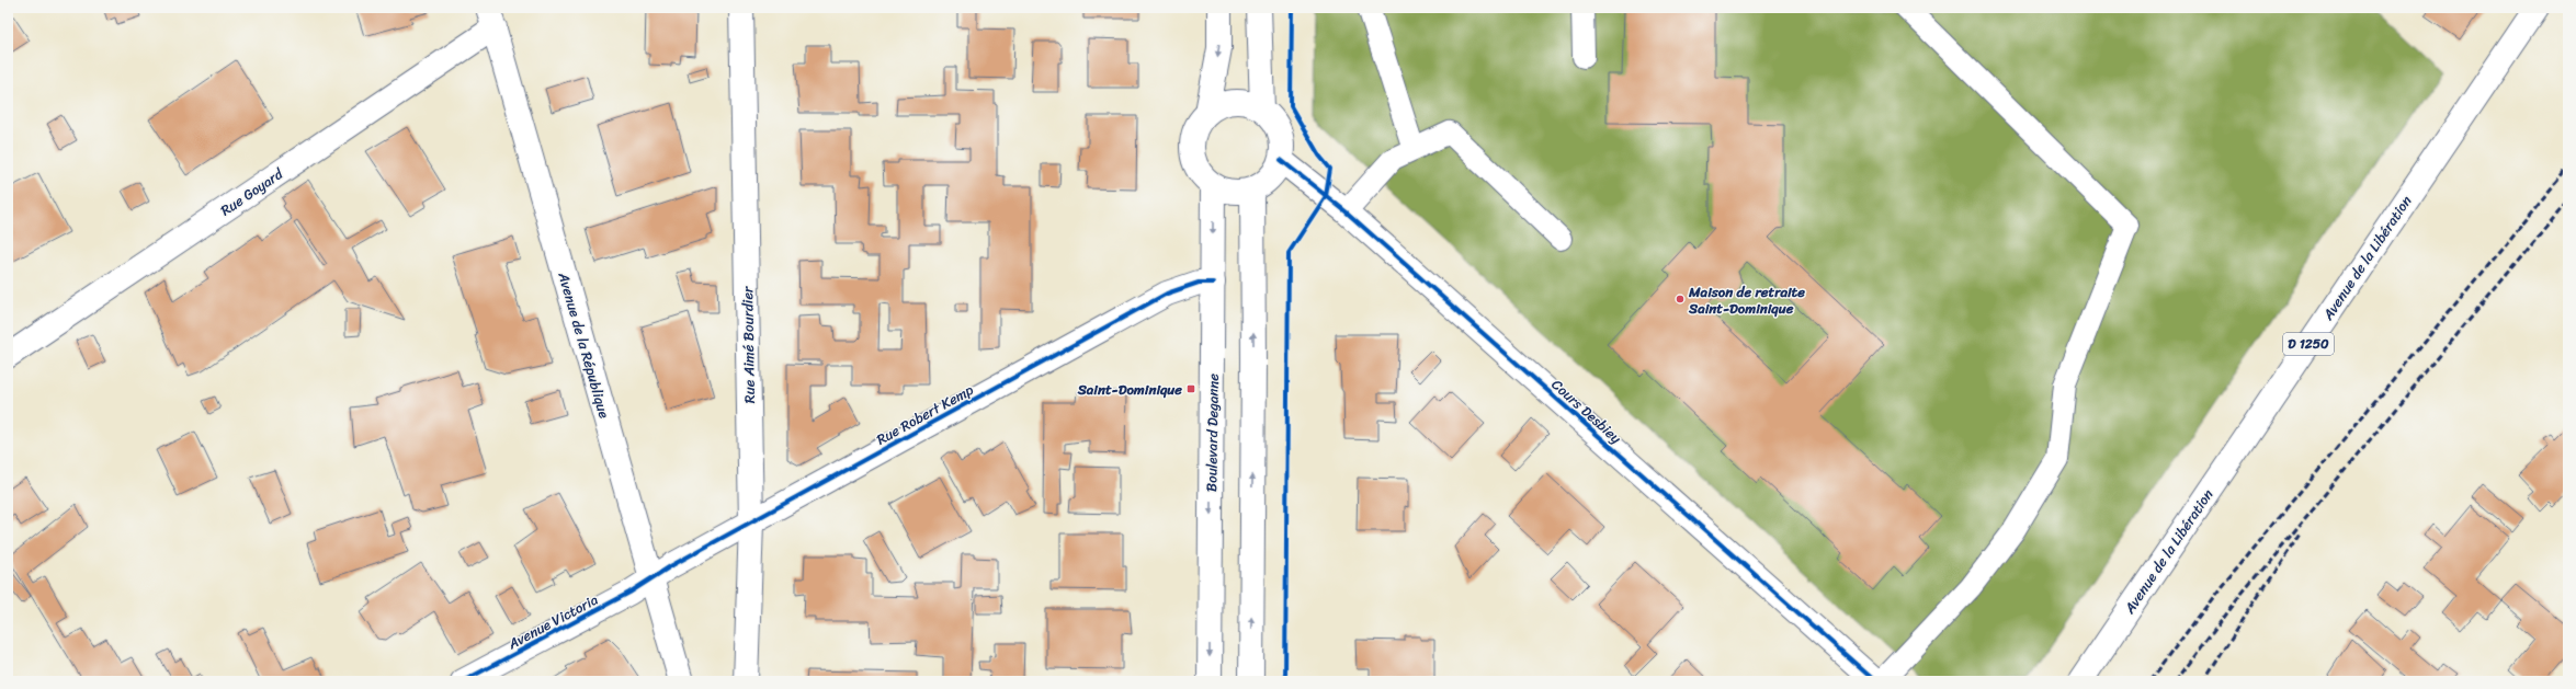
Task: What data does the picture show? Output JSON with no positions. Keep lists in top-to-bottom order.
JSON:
{
  "streets": {
    "street": [
      "Rue Goyard",
      "Avenue de la Libération",
      "D 1250",
      "Avenue de la République",
      "Rue Aimé Bourdier",
      "Cours Desbiey",
      "Rue Robert Kemp",
      "Boulevard Deganne",
      "Avenue Victoria"
    ]
  },
  "crossings": [
    ["Rue Goyard", "Avenue de la République"],
    ["Avenue de la République", "Rue Robert Kemp"],
    ["Avenue de la République", "Avenue Victoria"],
    ["Rue Aimé Bourdier", "Rue Robert Kemp"],
    ["Cours Desbiey", "Boulevard Deganne"],
    ["Rue Robert Kemp", "Boulevard Deganne"],
    ["Rue Robert Kemp", "Avenue Victoria"]
  ],
  "places": {
    "other": ["Maison de retraite Saint-Dominique"],
    "transit": ["Saint-Dominique"]
  }
}
